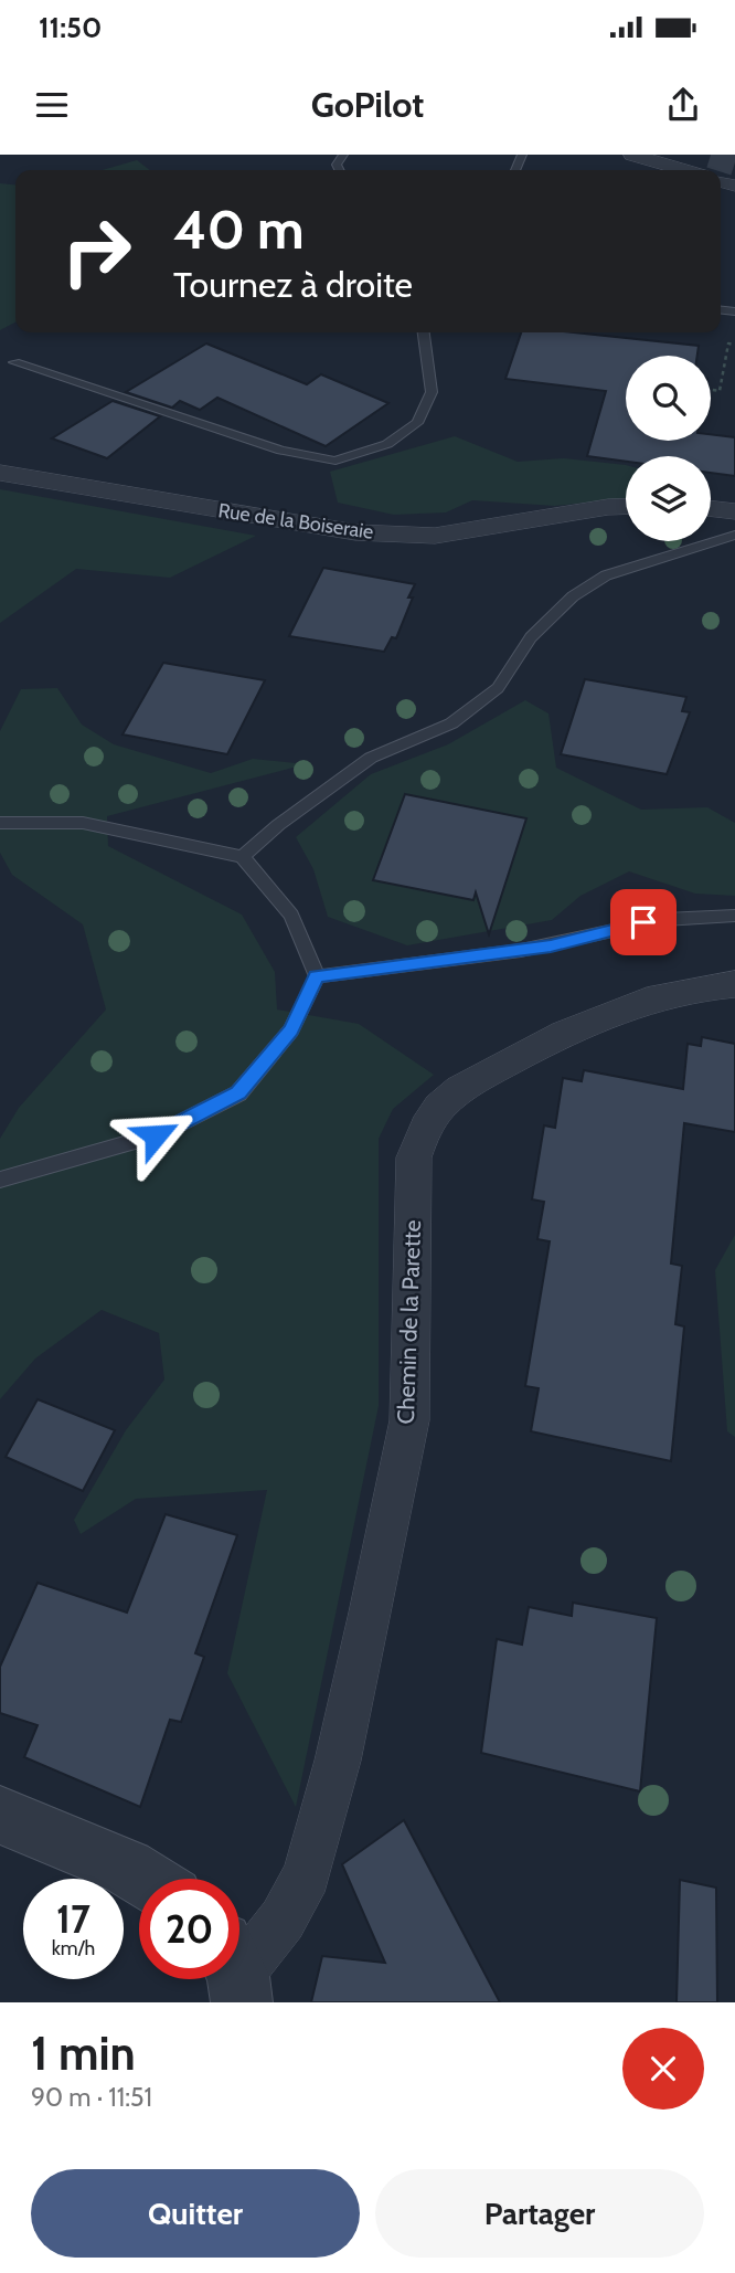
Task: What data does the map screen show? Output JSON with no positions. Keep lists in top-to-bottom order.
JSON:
{
  "streets": {
    "street": ["Rue de la Boiseraie", "Chemin de la Parette"]
  },
  "page": {
    "status": "11:50",
    "header": "GoPilot",
    "turn": ["40 m", "Tournez à droite"],
    "speed": "17 km/h",
    "limit": "20",
    "heading": ["1 min", "90 m · 11:51"],
    "buttons": ["Quitter", "Partager"]
  }
}
